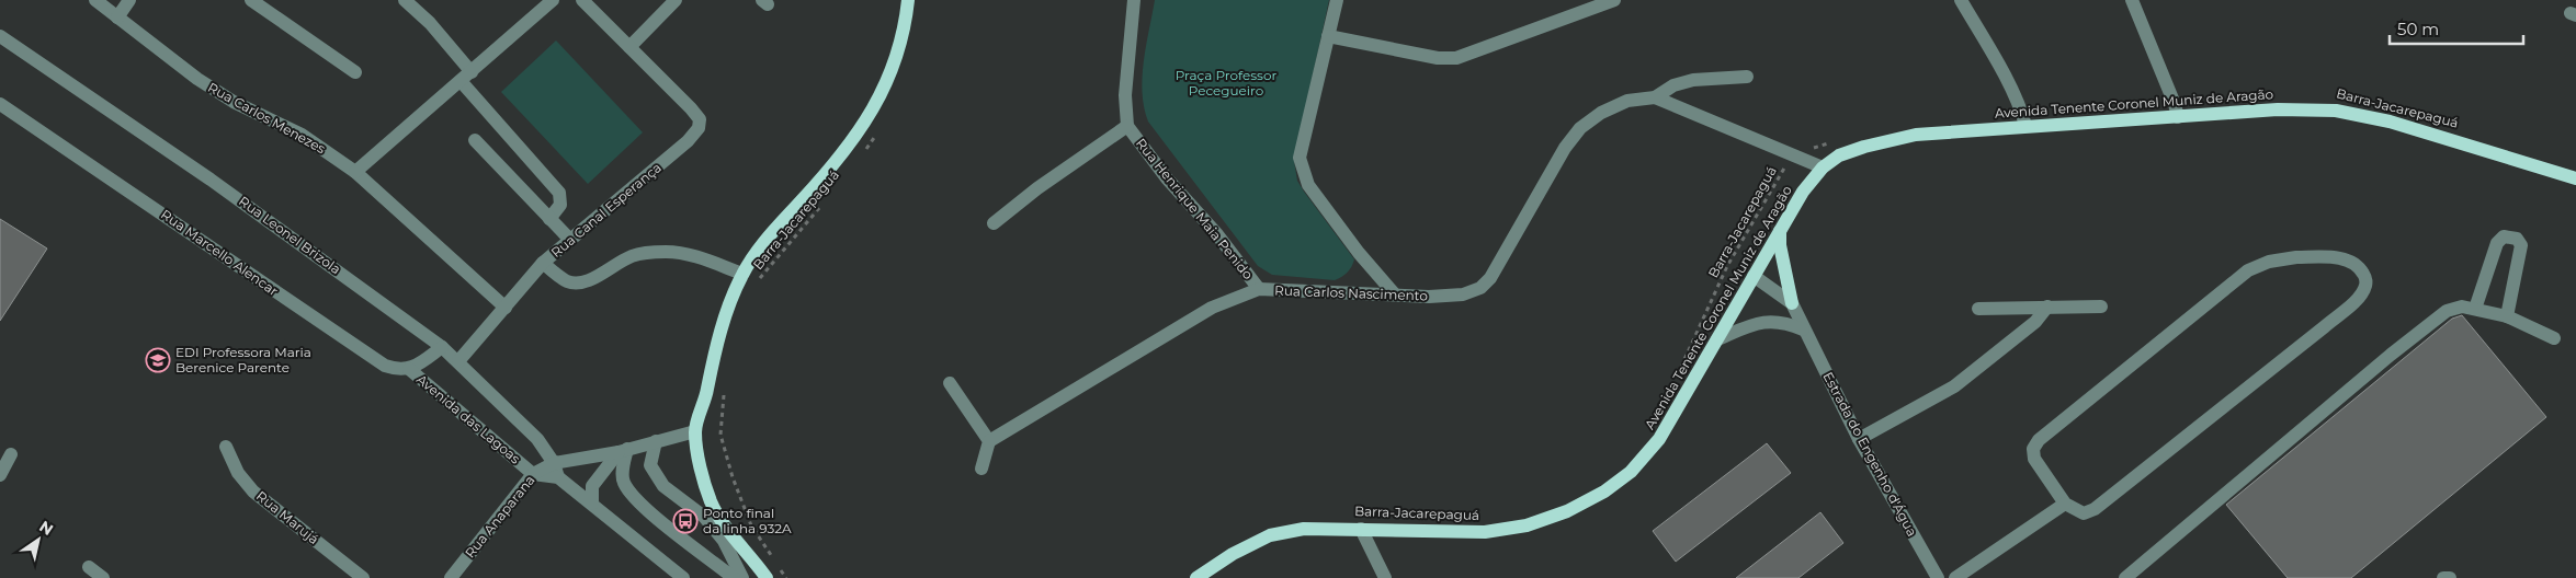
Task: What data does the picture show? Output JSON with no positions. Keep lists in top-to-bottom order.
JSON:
{
  "streets": {
    "main road": ["Avenida Tenente Coronel Muniz de Aragão"],
    "street": [
      "Rua Carlos Menezes",
      "Rua Henrique Maia Penido",
      "Rua Canal Esperança",
      "Rua Leonel Brizola",
      "Rua Marcello Alencar",
      "Rua Carlos Nascimento",
      "Avenida das Lagoas",
      "Estrada do Engenho d'Água",
      "Rua Anaparana",
      "Rua Marujá"
    ],
    "path": ["Barra-Jacarepaguá"]
  },
  "crossings": [
    ["Avenida Tenente Coronel Muniz de Aragão", "Rua Carlos Nascimento"],
    ["Barra-Jacarepaguá", "Rua Carlos Nascimento"],
    ["Rua Carlos Menezes", "Rua Canal Esperança"],
    ["Rua Henrique Maia Penido", "Rua Carlos Nascimento"],
    ["Rua Canal Esperança", "Rua Leonel Brizola"],
    ["Rua Leonel Brizola", "Rua Anaparana"],
    ["Rua Marcello Alencar", "Avenida das Lagoas"],
    ["Avenida das Lagoas", "Rua Anaparana"]
  ],
  "parks": ["Praça Professor Pecegueiro"],
  "places": {
    "school or university": ["EDI Professora Maria Berenice Parente"],
    "bus stop": ["Ponto final da linha 932A"]
  },
  "scale_bar": "50 m",
  "north": "top right"
}
